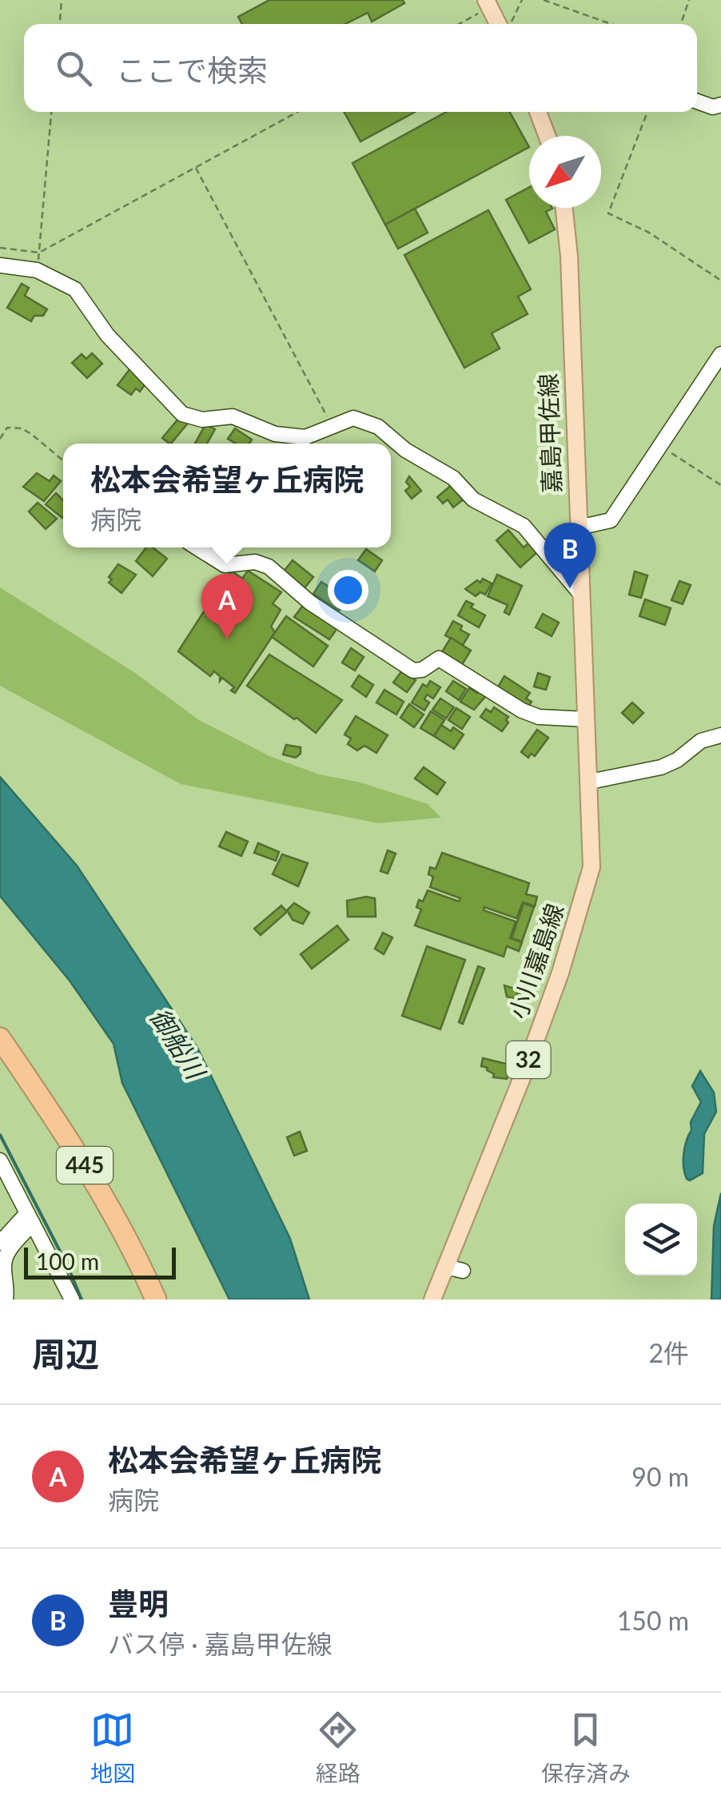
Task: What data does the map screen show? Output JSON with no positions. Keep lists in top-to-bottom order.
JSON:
{
  "streets": {
    "highway": ["445"],
    "main road": ["嘉島甲佐線", "小川嘉島線", "32"]
  },
  "crossings": [
    ["嘉島甲佐線", "小川嘉島線"]
  ],
  "water": ["御船川"],
  "scale_bar": "100 m",
  "north": "bottom left",
  "page": {
    "search": "ここで検索",
    "popup": ["松本会希望ヶ丘病院", "病院"],
    "pins": ["B", "A"],
    "scale": "100 m",
    "heading": ["周辺", "2件"],
    "list": [
      {
        "mark": "A",
        "name": "松本会希望ヶ丘病院",
        "note": "病院",
        "value": "90 m"
      },
      {
        "mark": "B",
        "name": "豊明",
        "note": "バス停 · 嘉島甲佐線",
        "value": "150 m"
      }
    ],
    "nav": ["地図", "経路", "保存済み"]
  }
}
